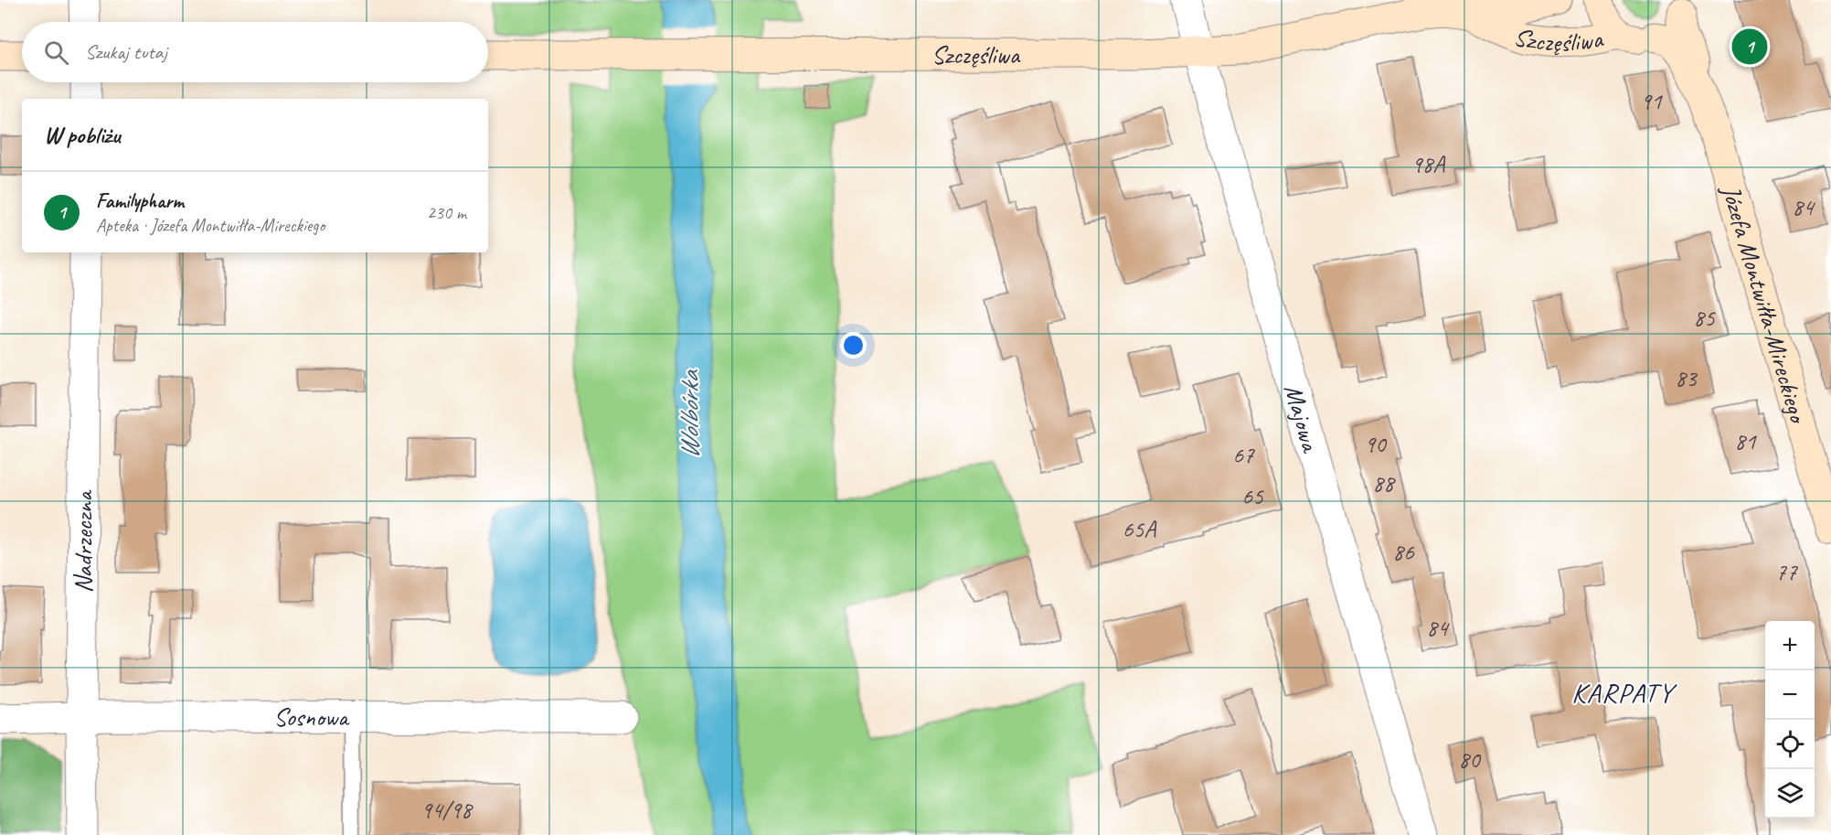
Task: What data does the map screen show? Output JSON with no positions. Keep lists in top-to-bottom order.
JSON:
{
  "streets": {
    "street": [
      "Szczęśliwa",
      "Józefa Montwiłła-Mireckiego",
      "Majowa",
      "Nadrzeczna",
      "Sosnowa"
    ]
  },
  "crossings": [
    ["Szczęśliwa", "Majowa"],
    ["Nadrzeczna", "Sosnowa"]
  ],
  "districts": ["KARPATY"],
  "water": ["Wolbórka"],
  "house_numbers": [
    "91",
    "98A",
    "84",
    "85",
    "83",
    "81",
    "90",
    "67",
    "88",
    "65",
    "65A",
    "86",
    "77",
    "84",
    "80",
    "94/98"
  ],
  "page": {
    "search": "Szukaj tutaj",
    "pins": "1",
    "heading": "W pobliżu",
    "list": [
      {
        "mark": "1",
        "name": "Familypharm",
        "note": "Apteka · Józefa Montwiłła-Mireckiego",
        "value": "230 m"
      }
    ],
    "map_buttons": ["+", "−"]
  }
}
